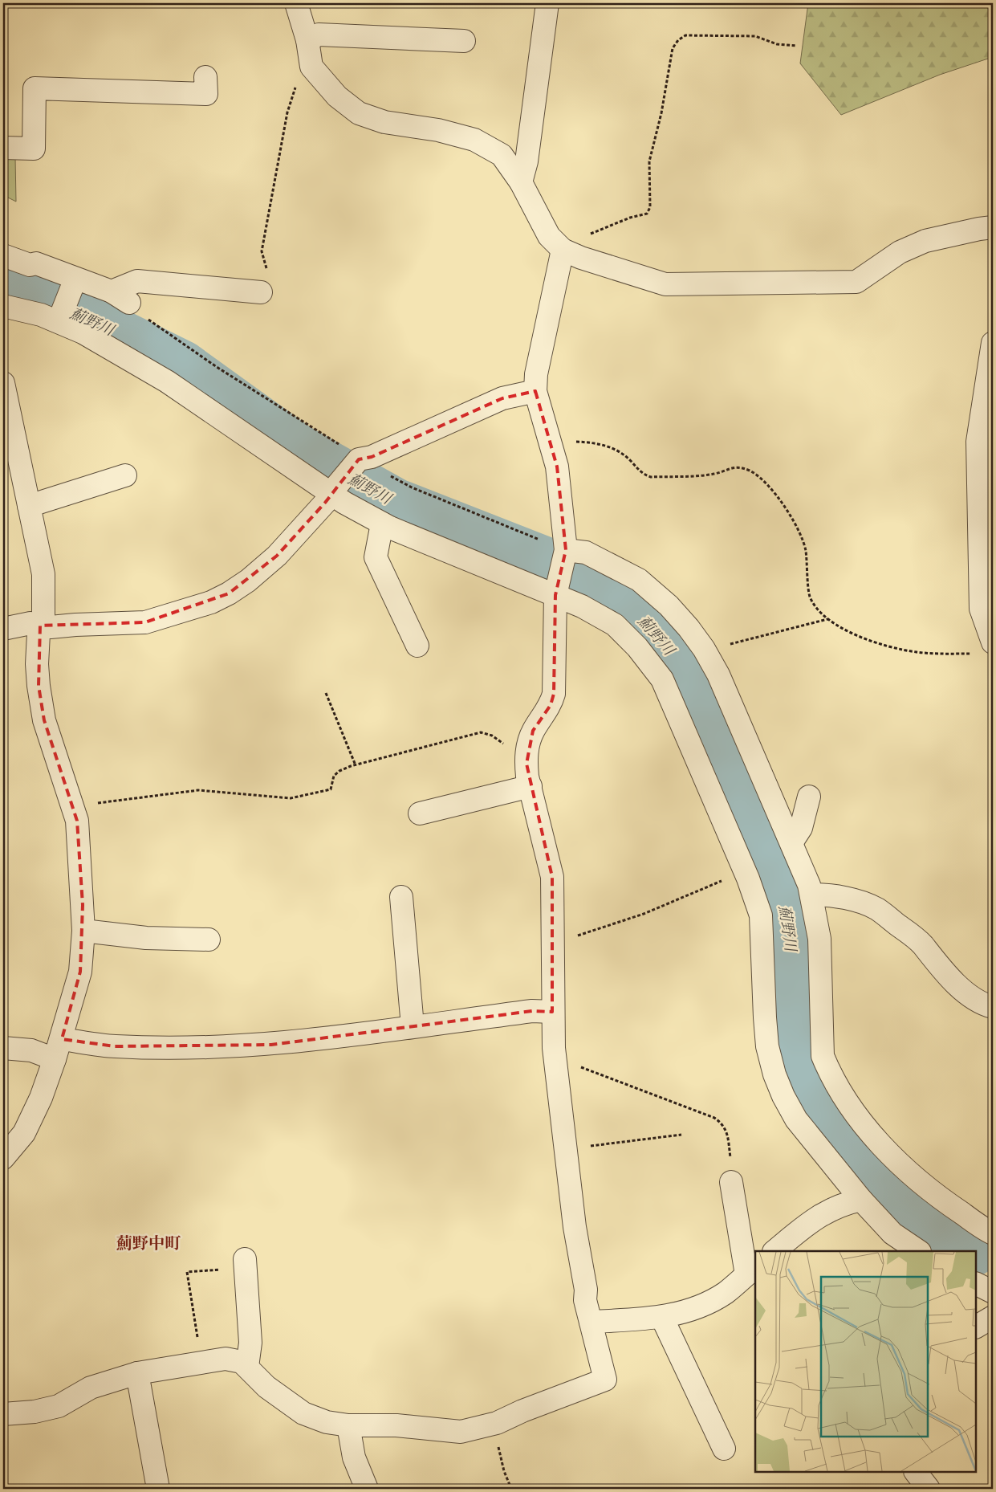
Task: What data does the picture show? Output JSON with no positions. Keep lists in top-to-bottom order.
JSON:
{
  "districts": ["薊野中町"],
  "water": ["薊野川"]
}
